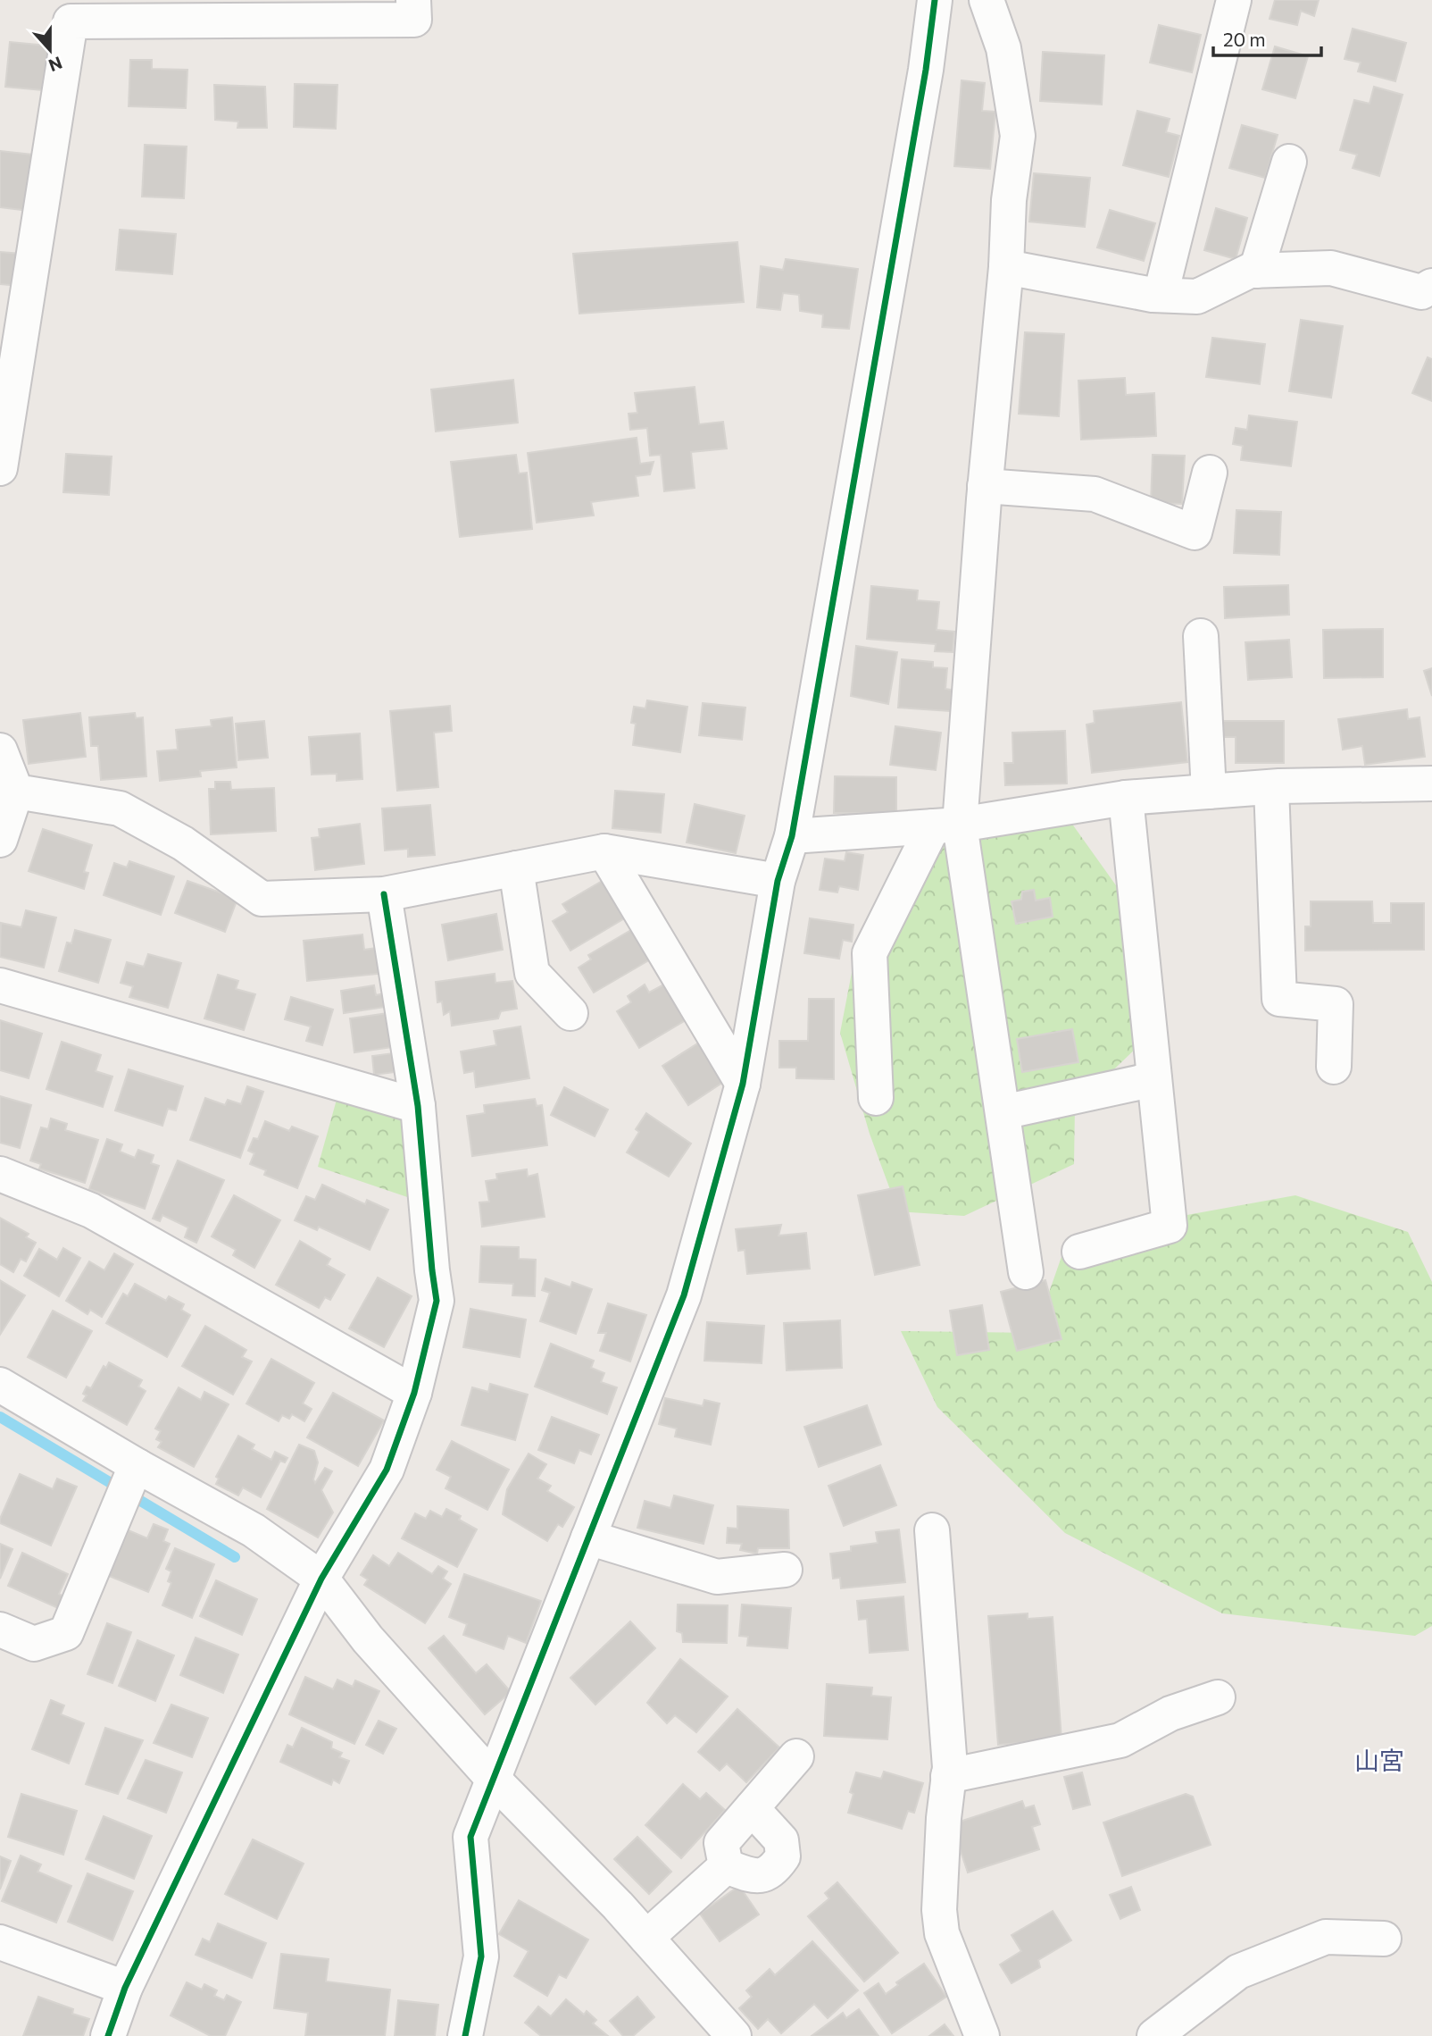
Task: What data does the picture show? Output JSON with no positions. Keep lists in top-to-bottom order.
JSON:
{
  "districts": ["山宮"],
  "scale_bar": "20 m",
  "north": "bottom"
}
